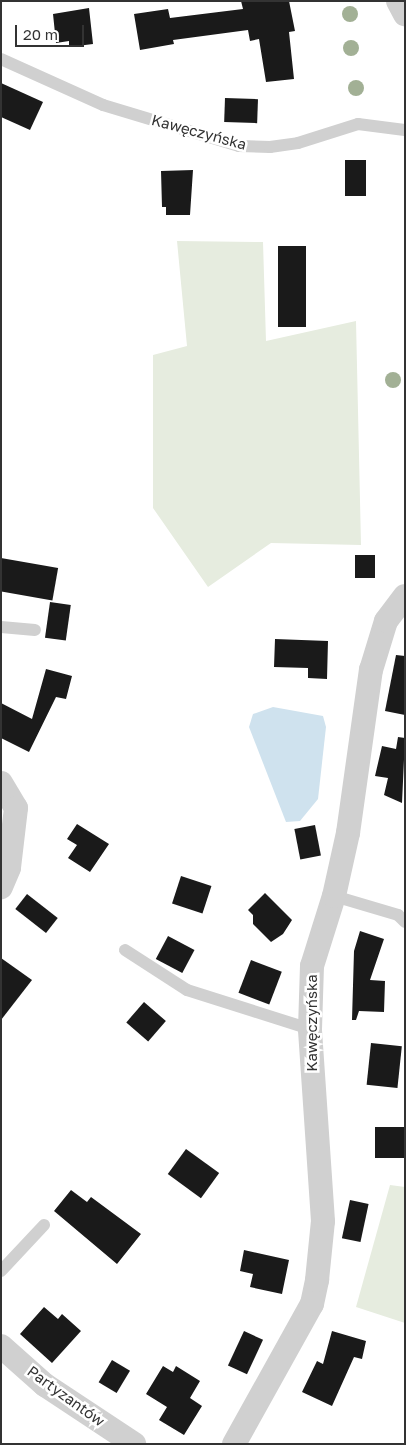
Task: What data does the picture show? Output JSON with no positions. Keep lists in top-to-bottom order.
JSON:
{
  "streets": {
    "street": ["Kawęczyńska", "Partyzantów"]
  },
  "scale_bar": "20 m"
}
